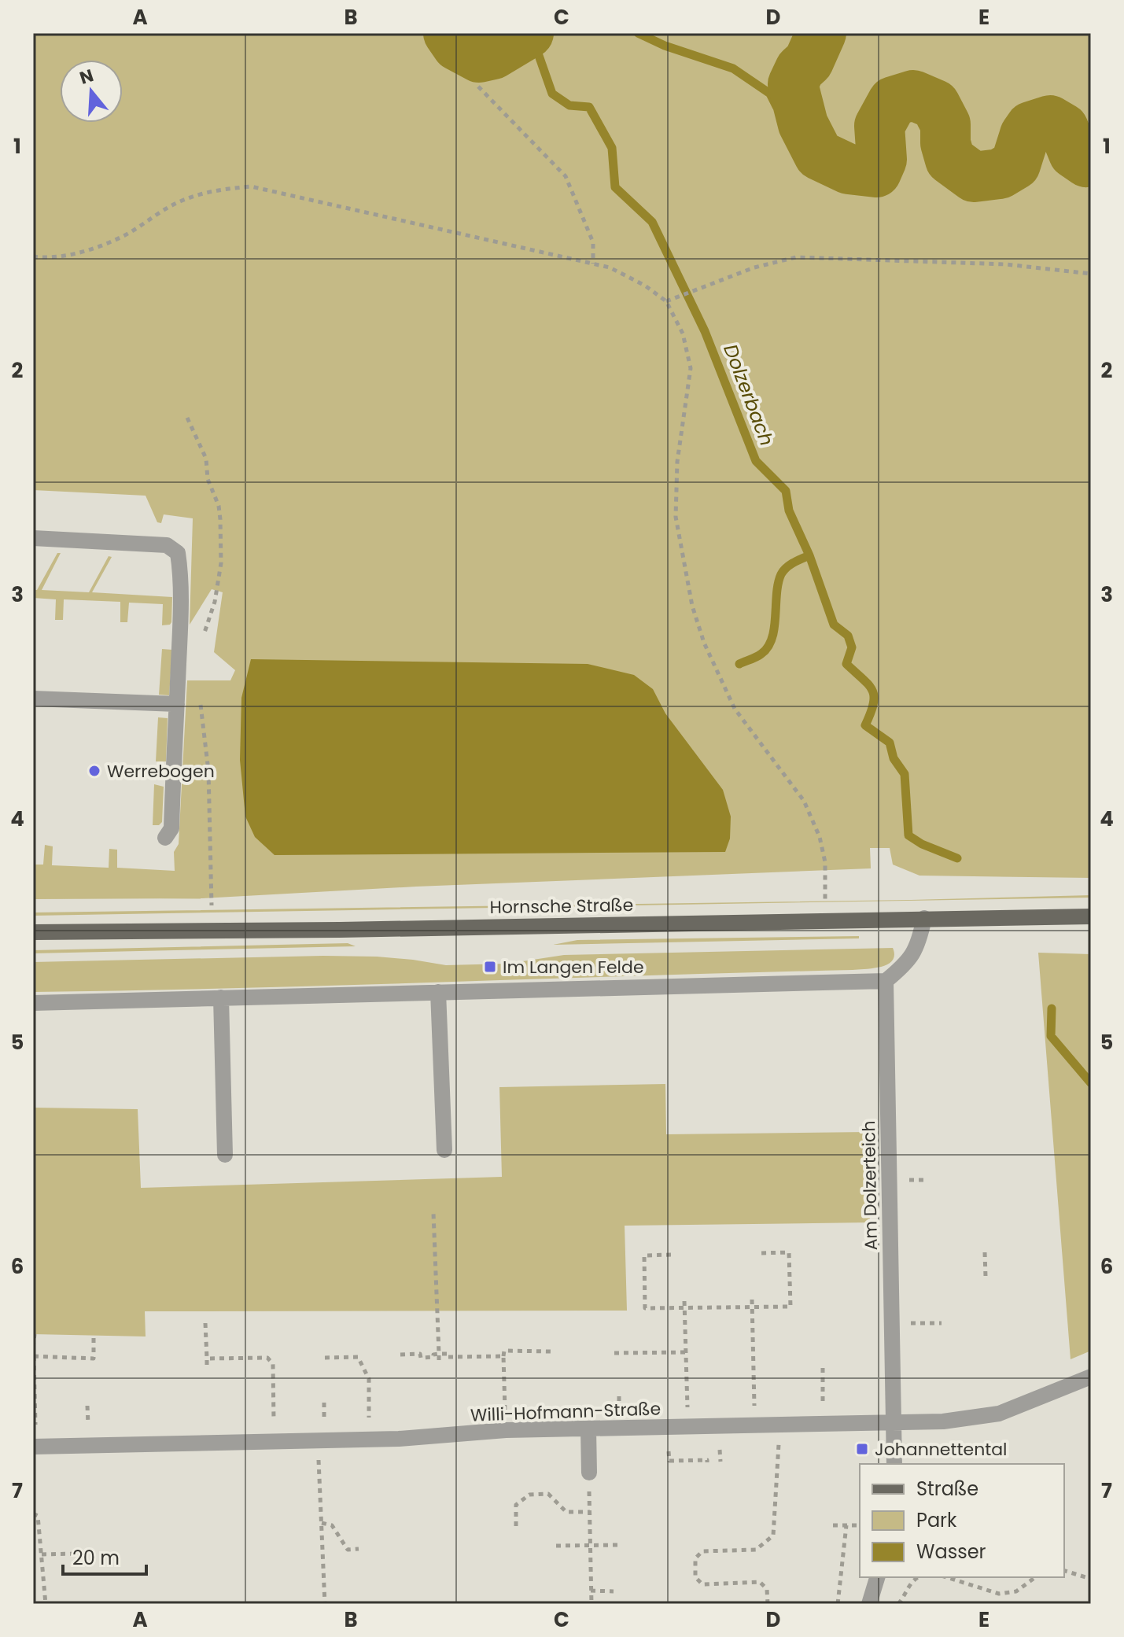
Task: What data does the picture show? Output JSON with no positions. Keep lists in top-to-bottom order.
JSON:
{
  "streets": {
    "main road": ["Hornsche Straße"],
    "street": ["Am Dolzerteich", "Willi-Hofmann-Straße"]
  },
  "crossings": [
    ["Am Dolzerteich", "Willi-Hofmann-Straße"]
  ],
  "water": ["Dolzerbach"],
  "places": {
    "other": ["Werrebogen"],
    "transit": ["Im Langen Felde", "Johannettental"]
  },
  "legend": ["Straße", "Park", "Wasser"],
  "scale_bar": "20 m",
  "north": "top",
  "grid": {
    "columns": [
      "A",
      "B",
      "C",
      "D",
      "E"
    ],
    "rows": [
      "1",
      "2",
      "3",
      "4",
      "5",
      "6",
      "7"
    ]
  }
}
